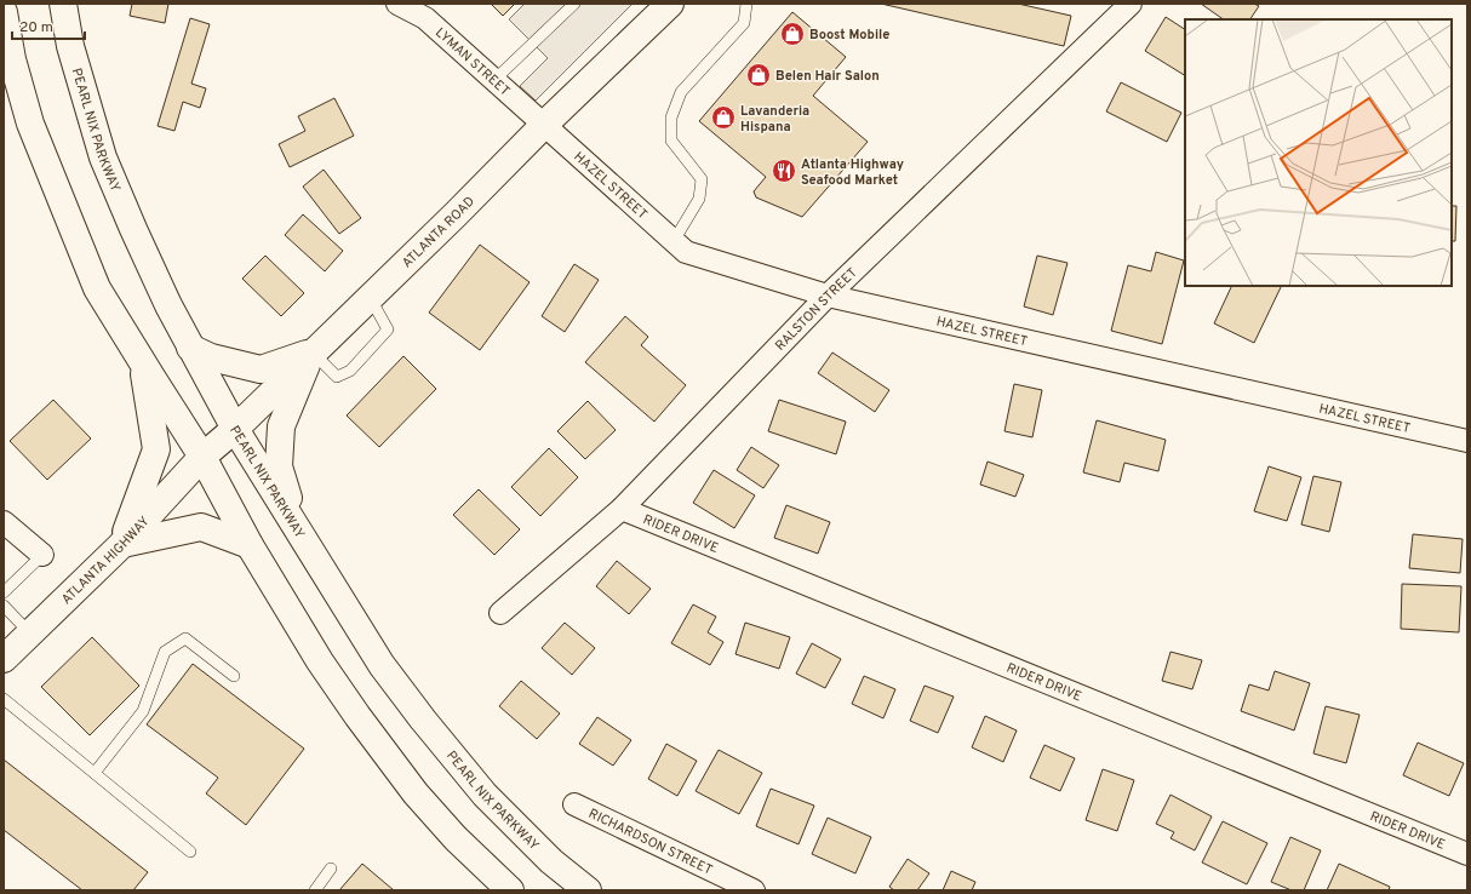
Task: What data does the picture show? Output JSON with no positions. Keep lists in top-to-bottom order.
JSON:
{
  "streets": {
    "main road": ["PEARL NIX PARKWAY", "ATLANTA ROAD", "ATLANTA HIGHWAY"],
    "street": [
      "LYMAN STREET",
      "HAZEL STREET",
      "RALSTON STREET",
      "RIDER DRIVE",
      "RICHARDSON STREET"
    ]
  },
  "crossings": [
    ["LYMAN STREET", "HAZEL STREET"],
    ["LYMAN STREET", "ATLANTA ROAD"],
    ["PEARL NIX PARKWAY", "ATLANTA ROAD"],
    ["HAZEL STREET", "ATLANTA ROAD"],
    ["HAZEL STREET", "RALSTON STREET"],
    ["ATLANTA ROAD", "ATLANTA HIGHWAY"],
    ["RALSTON STREET", "RIDER DRIVE"]
  ],
  "places": {
    "shop": ["Boost Mobile", "Belen Hair Salon", "Lavanderia Hispana"],
    "restaurant": ["Atlanta Highway Seafood Market"]
  },
  "scale_bar": "20 m"
}
